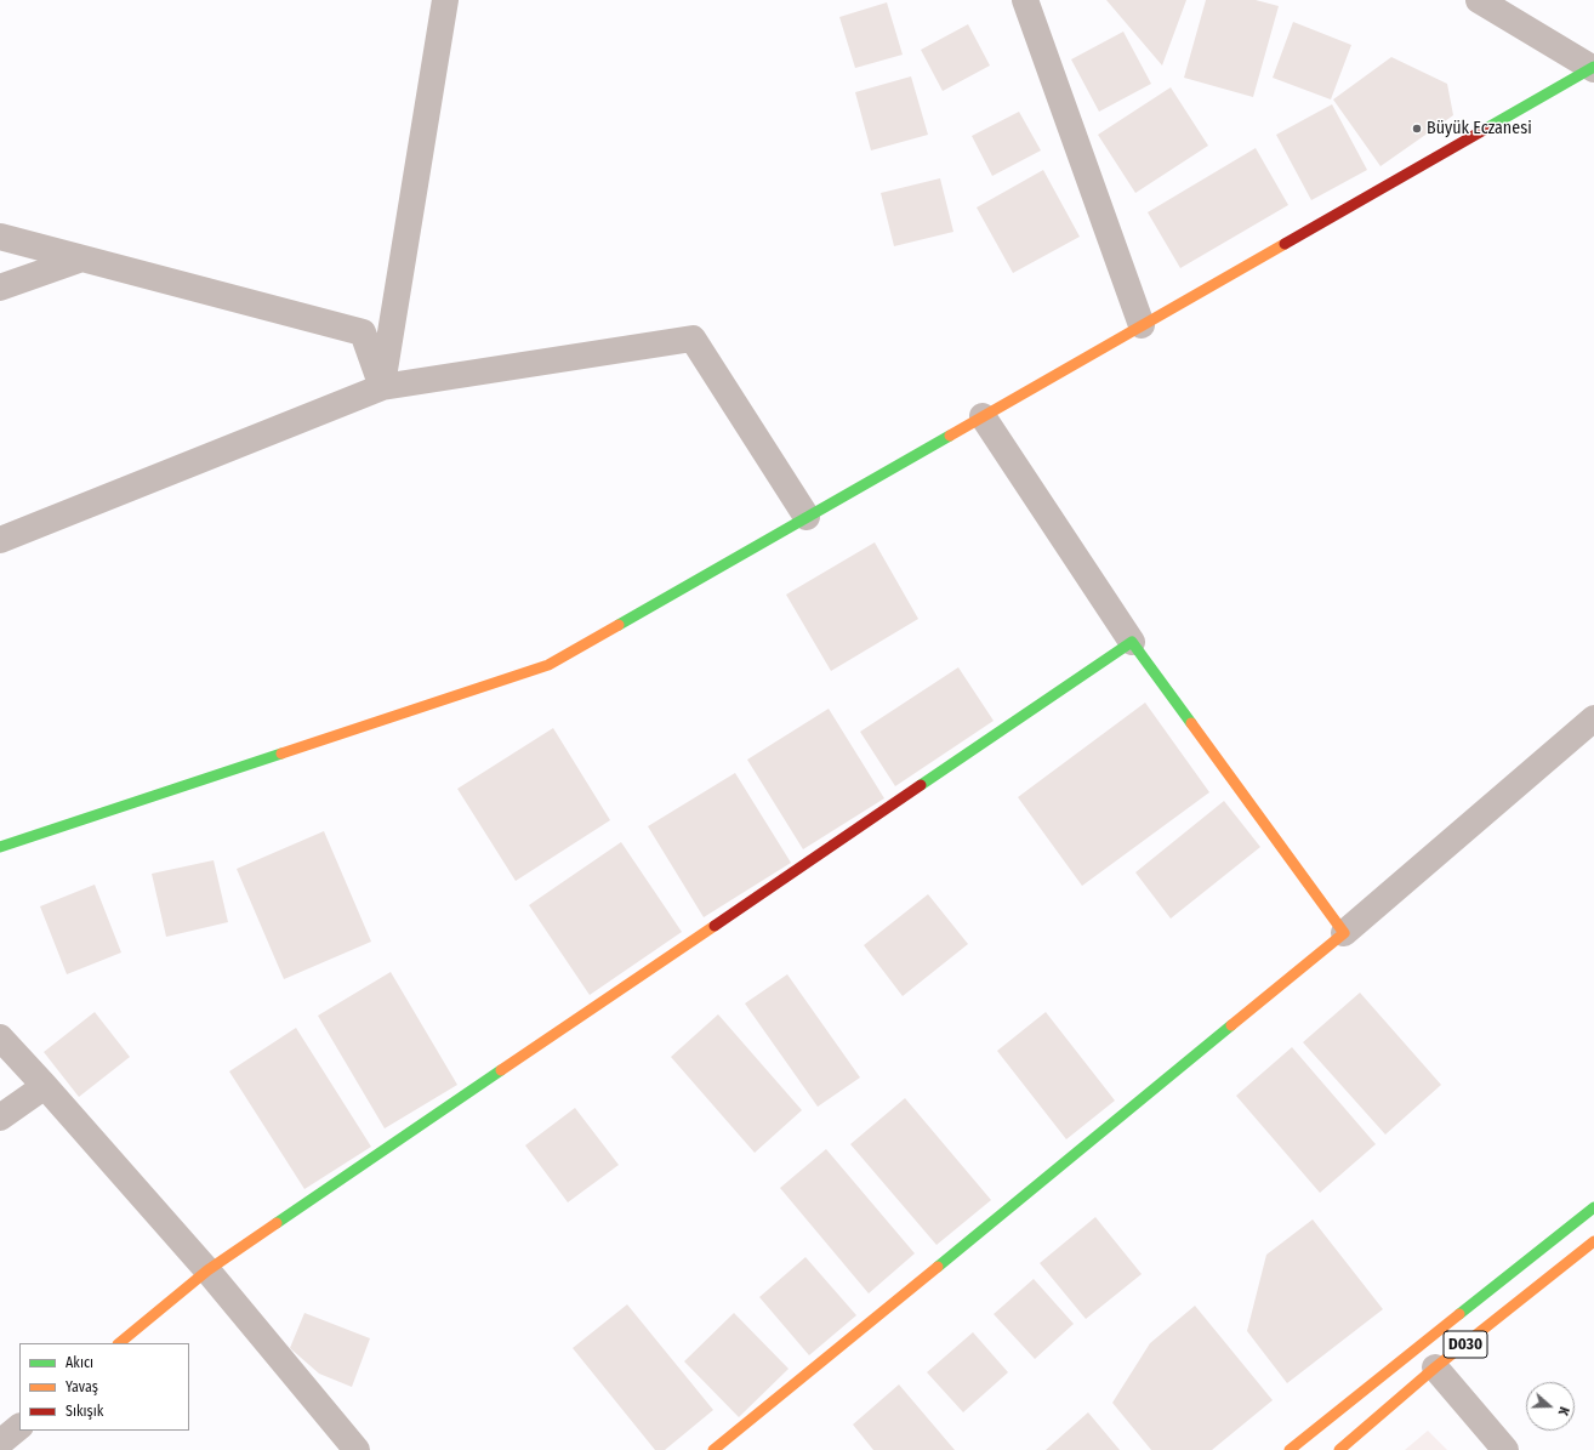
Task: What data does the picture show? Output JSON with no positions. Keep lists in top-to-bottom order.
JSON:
{
  "streets": {
    "street": ["D030"]
  },
  "places": ["Büyük Eczanesi"],
  "legend": ["Akıcı", "Yavaş", "Sıkışık"],
  "north": "right"
}
